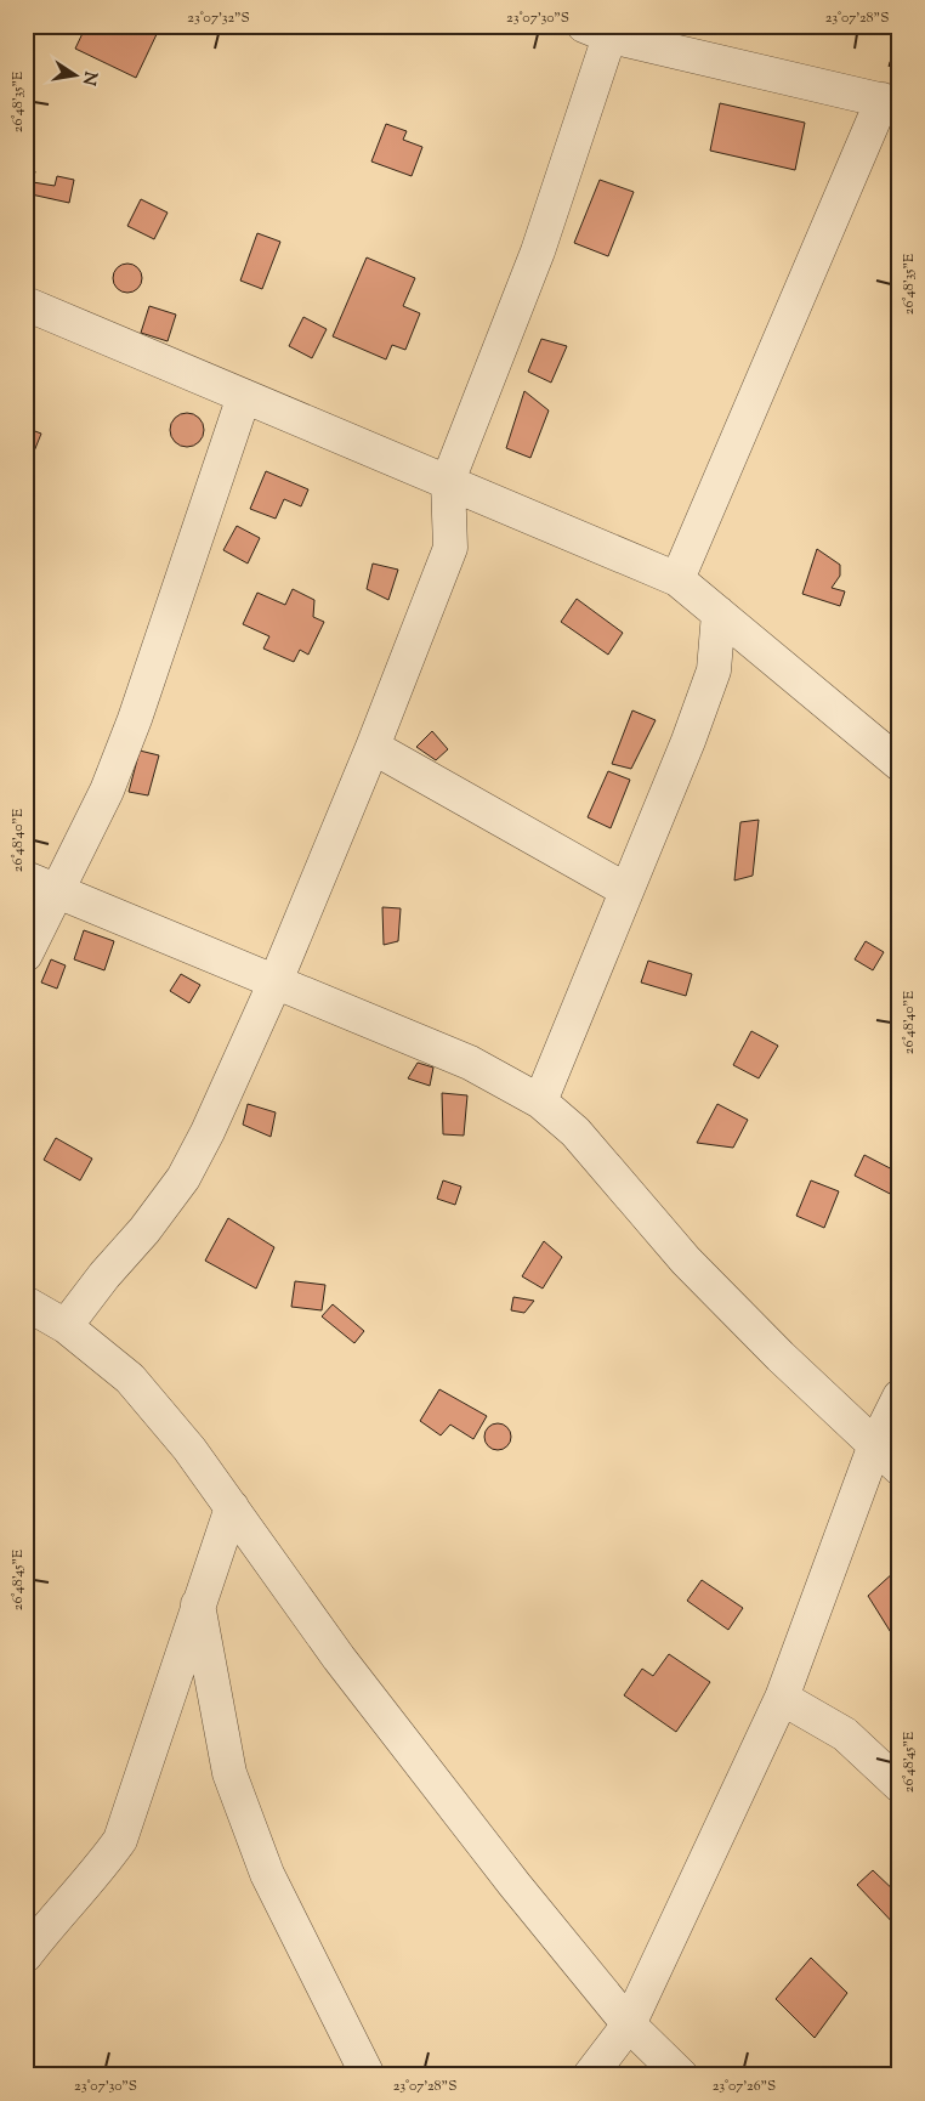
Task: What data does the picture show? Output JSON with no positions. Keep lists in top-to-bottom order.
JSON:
{
  "north": "right",
  "coordinates": [
    "23°07'32\"S",
    "23°07'30\"S",
    "23°07'28\"S",
    "26°48'35\"E",
    "26°48'40\"E",
    "26°48'45\"E",
    "23°07'26\"S"
  ]
}
